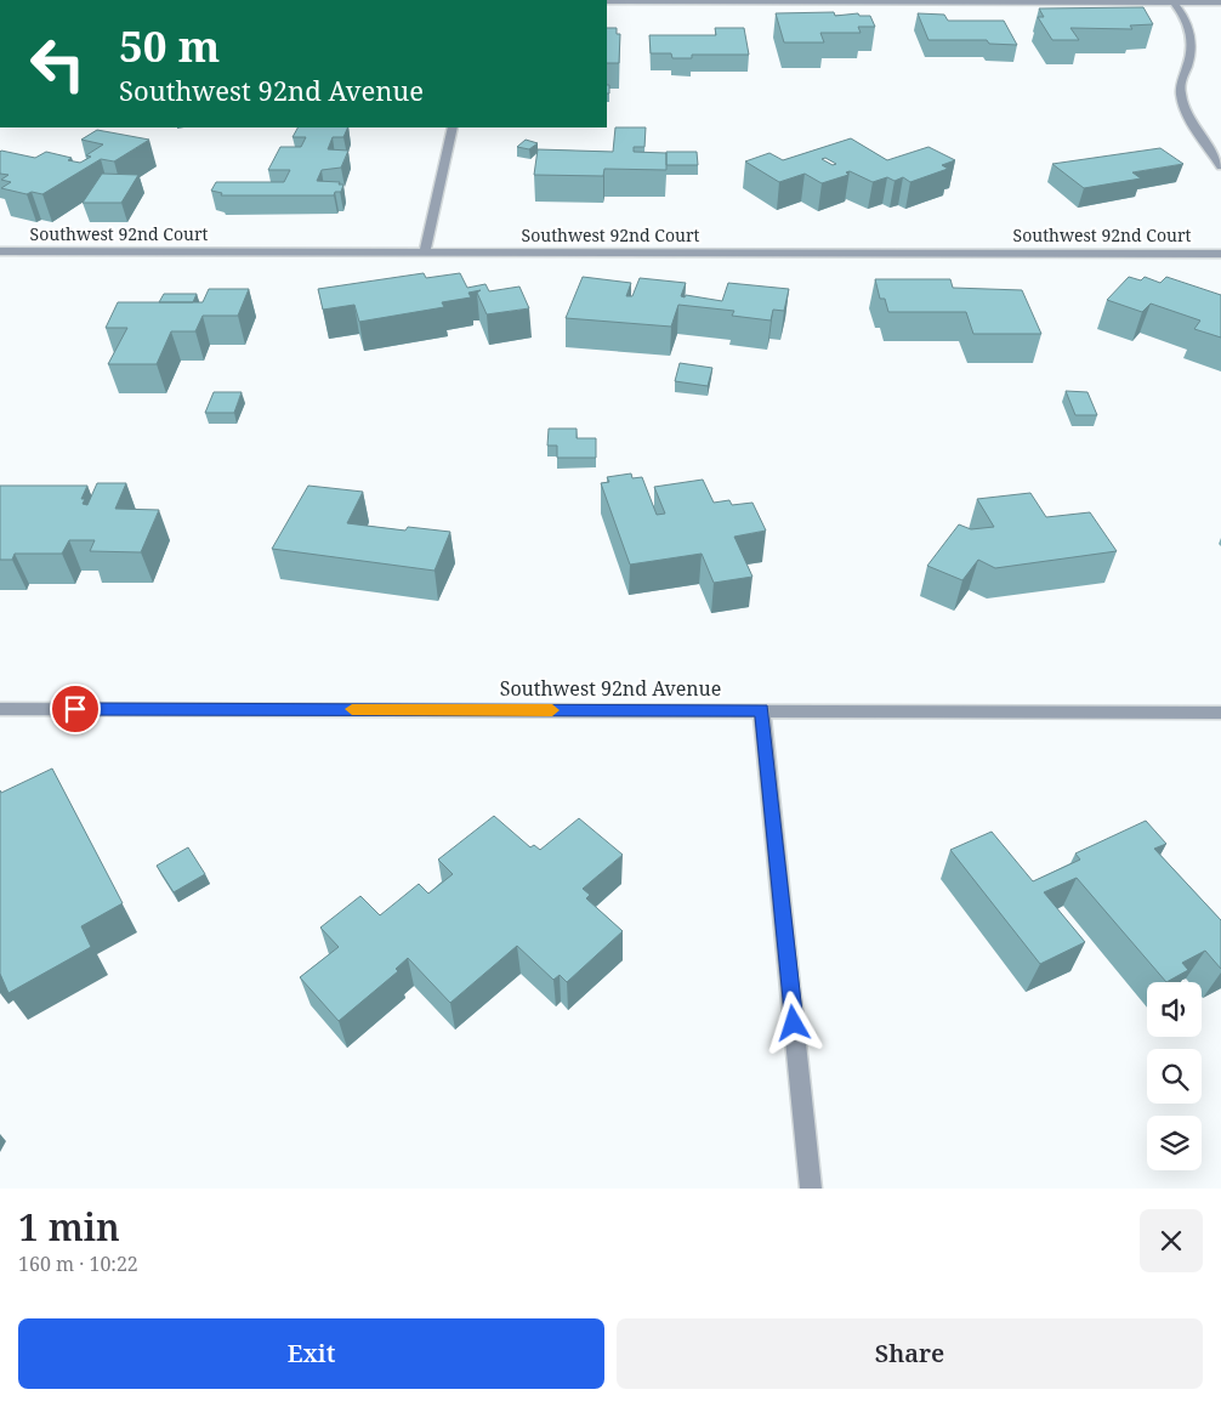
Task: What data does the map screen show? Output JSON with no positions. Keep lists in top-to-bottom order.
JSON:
{
  "streets": {
    "street": ["Southwest 92nd Court", "Southwest 92nd Avenue"]
  },
  "page": {
    "turn": ["50 m", "Southwest 92nd Avenue"],
    "heading": ["1 min", "160 m · 10:22"],
    "buttons": ["Exit", "Share"]
  }
}
